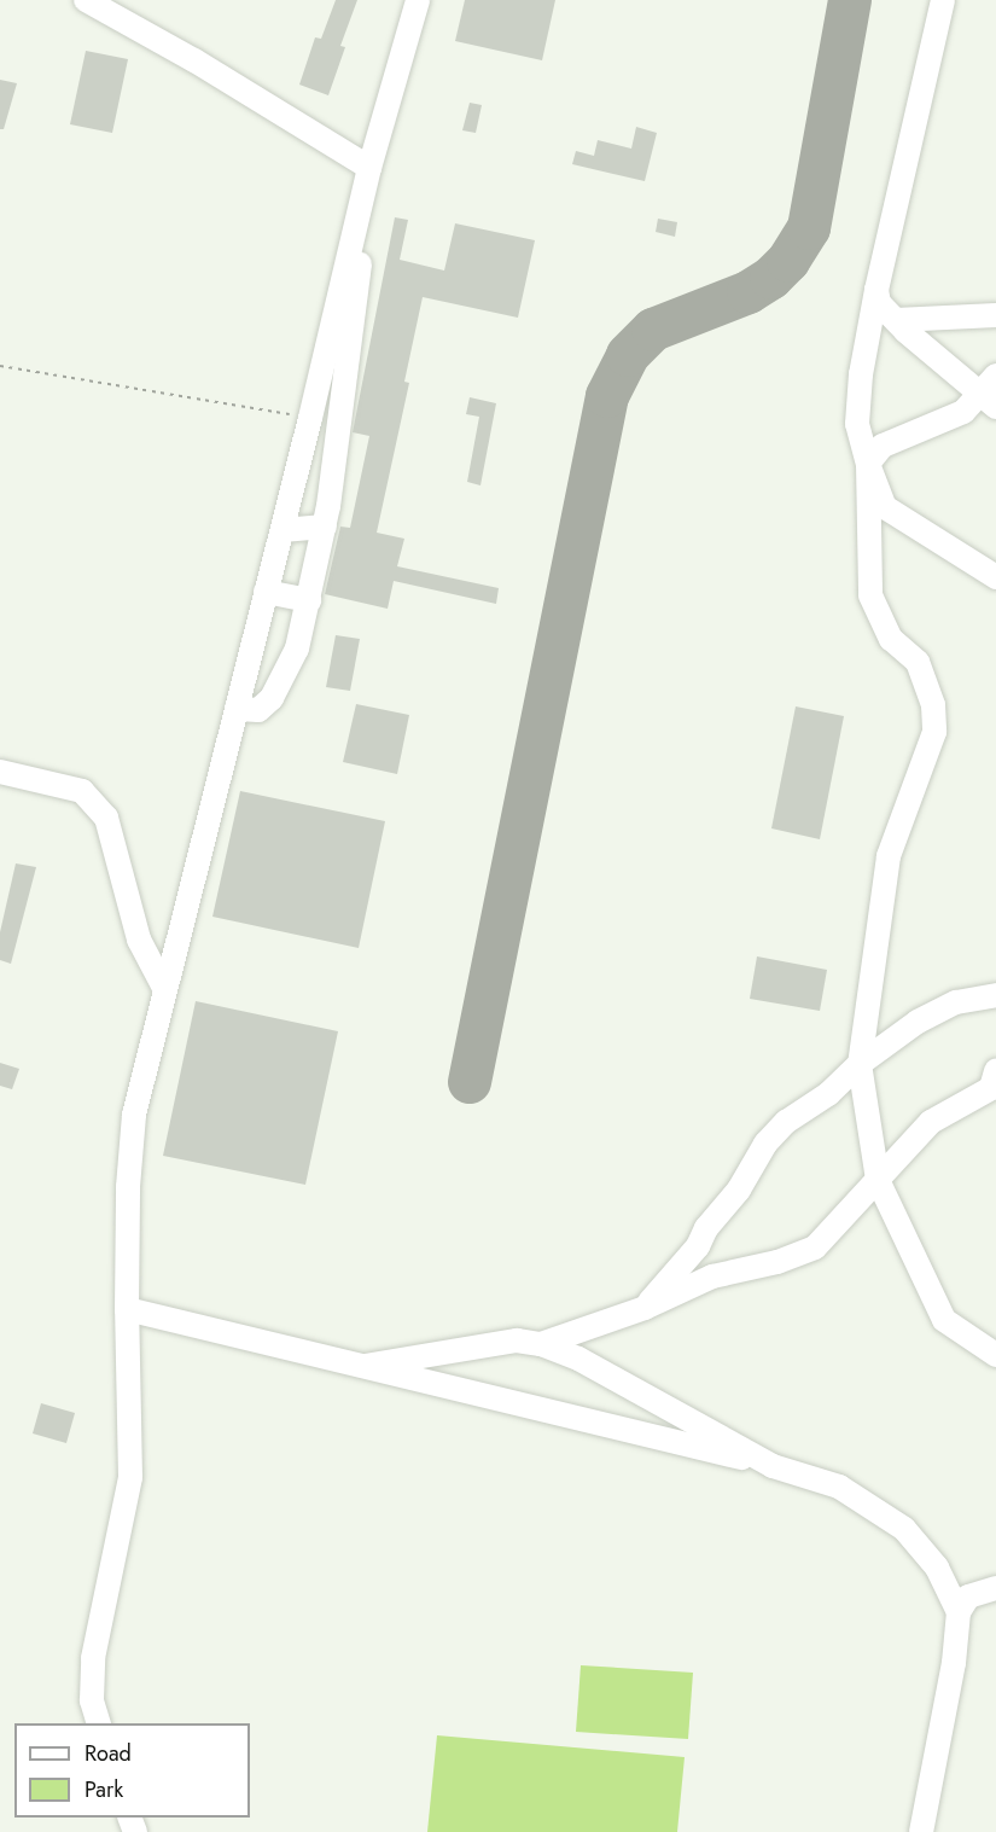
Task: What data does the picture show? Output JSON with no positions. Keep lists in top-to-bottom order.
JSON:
{
  "legend": ["Road", "Park"]
}
